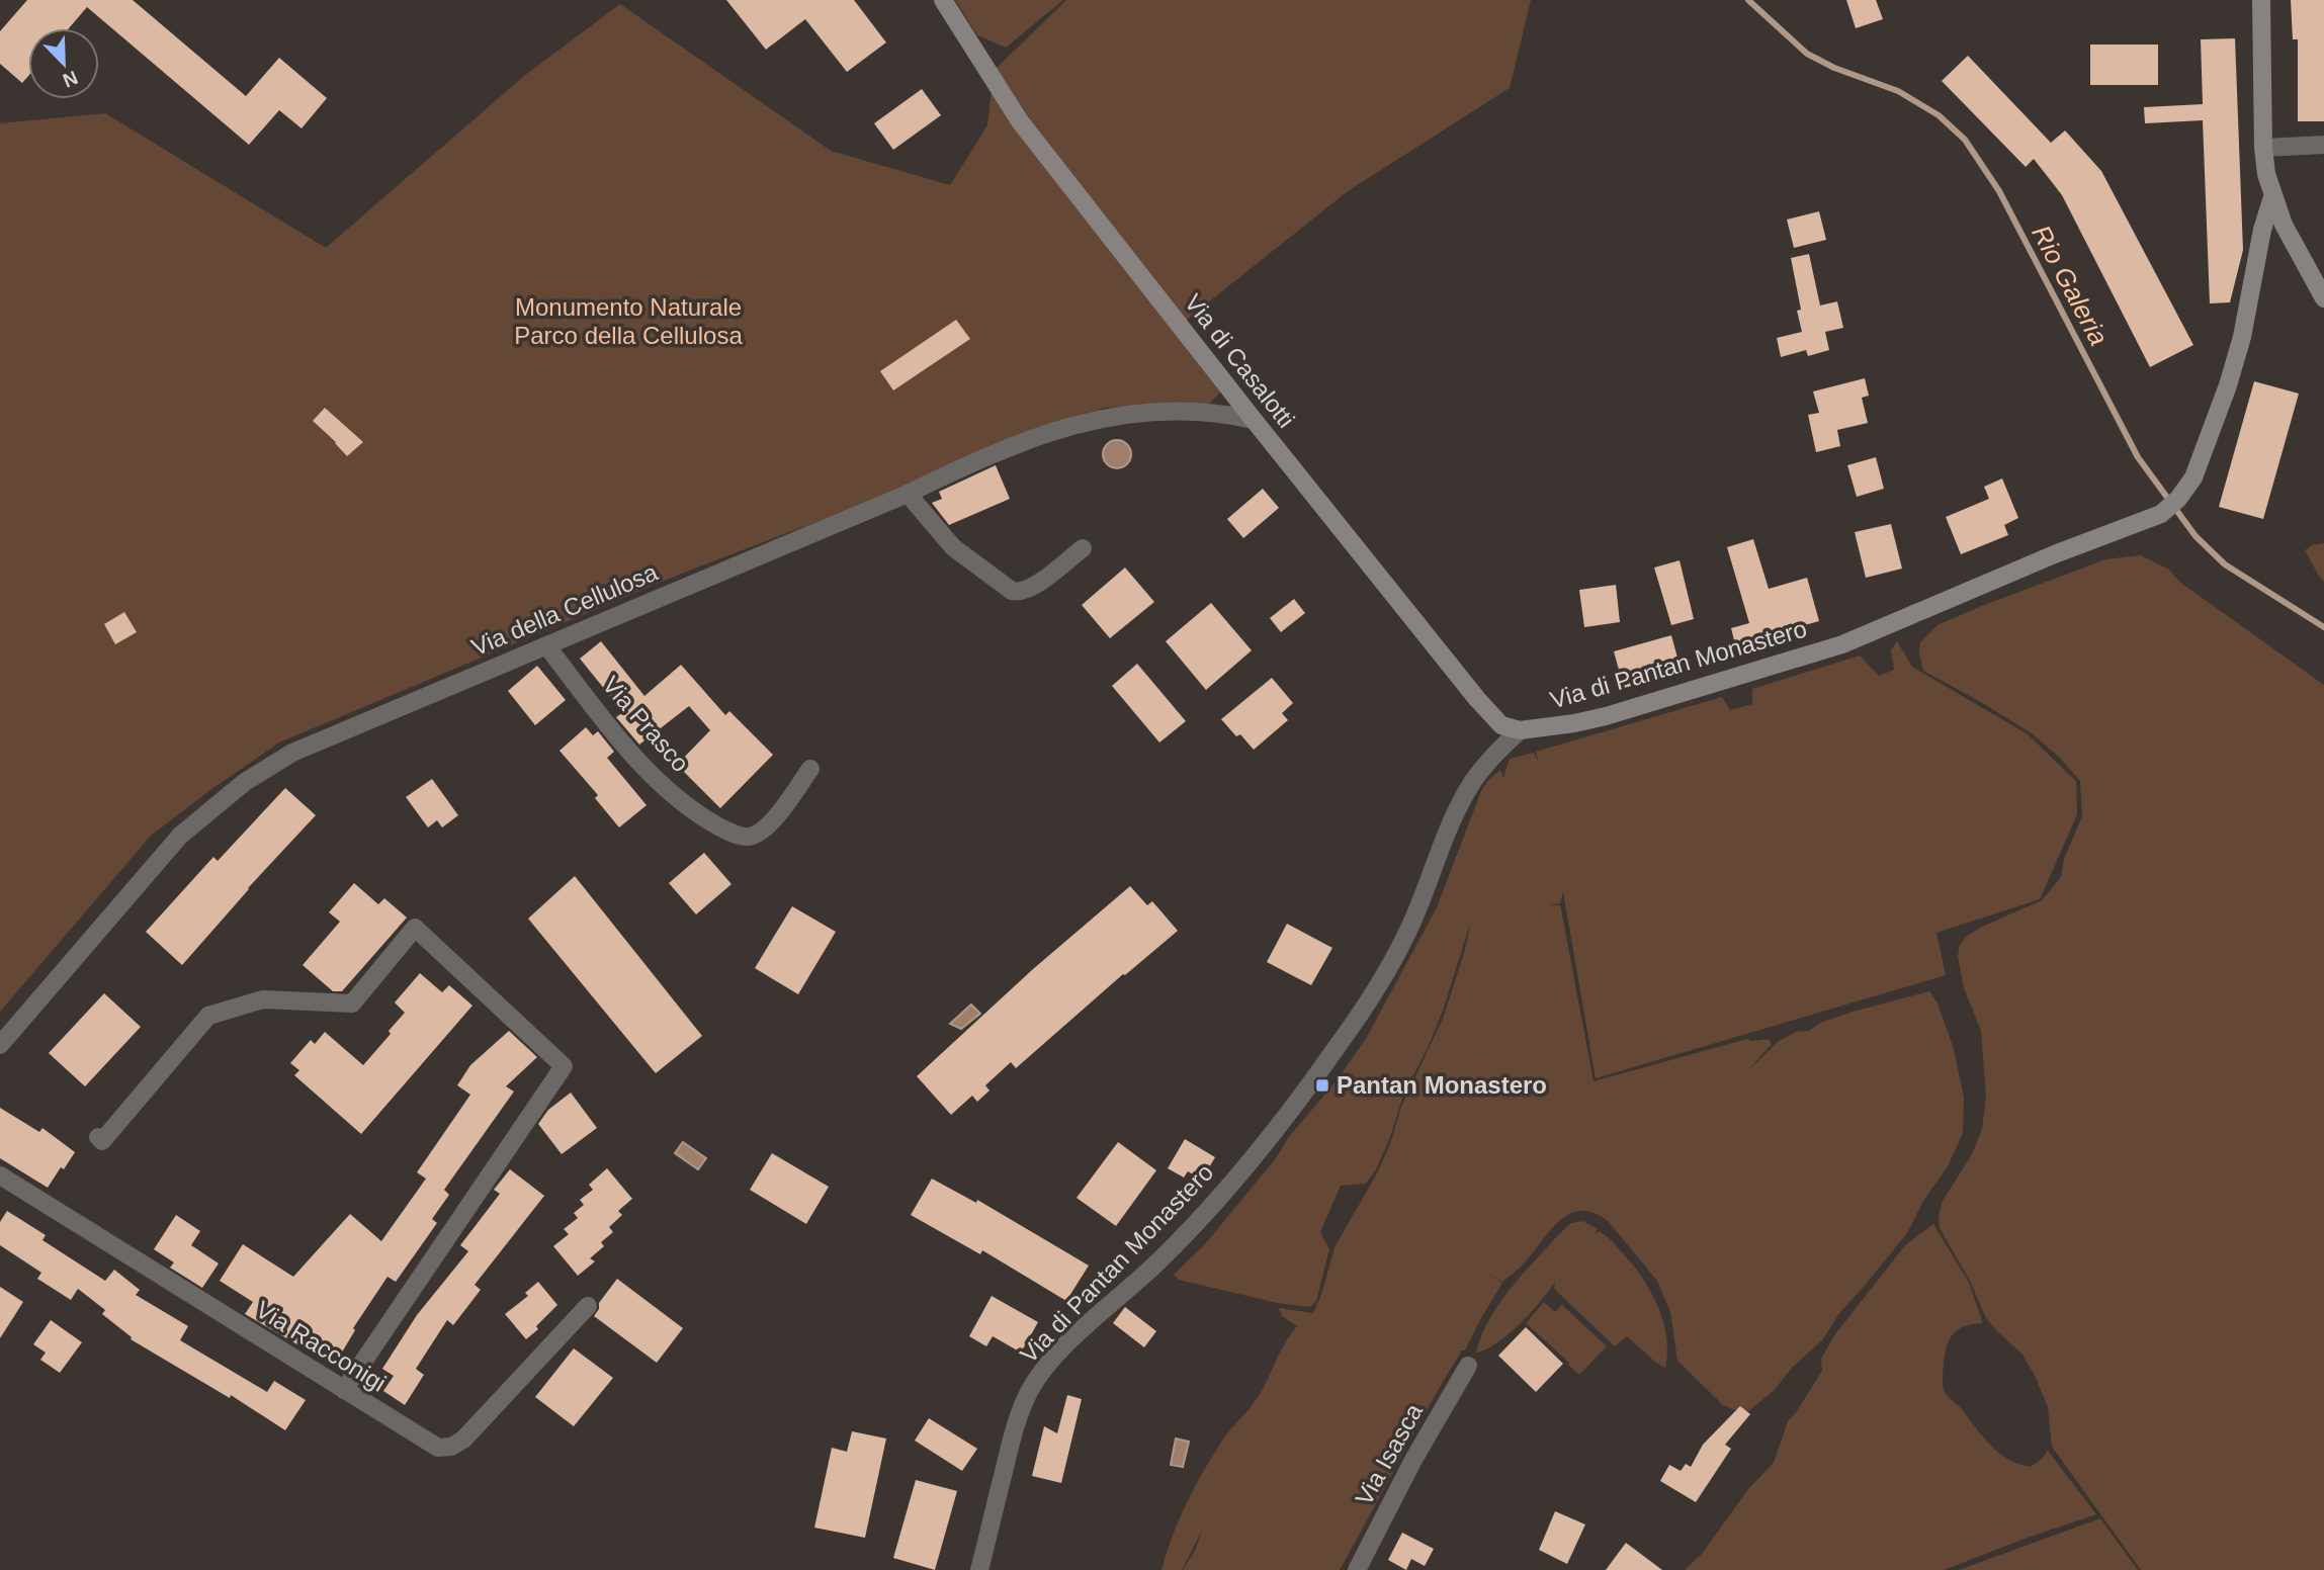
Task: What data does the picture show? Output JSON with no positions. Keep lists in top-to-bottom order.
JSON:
{
  "streets": {
    "street": [
      "Via di Casalotti",
      "Via della Cellulosa",
      "Via di Pantan Monastero",
      "Via Prasco",
      "Via Racconigi",
      "Via Isasca"
    ]
  },
  "crossings": [
    ["Via di Casalotti", "Via della Cellulosa"],
    ["Via di Casalotti", "Via di Pantan Monastero"],
    ["Via della Cellulosa", "Via Prasco"]
  ],
  "water": ["Rio Galeria"],
  "parks": ["Monumento Naturale Parco della Cellulosa"],
  "places": {
    "transit": ["Pantan Monastero"]
  },
  "north": "bottom right"
}
